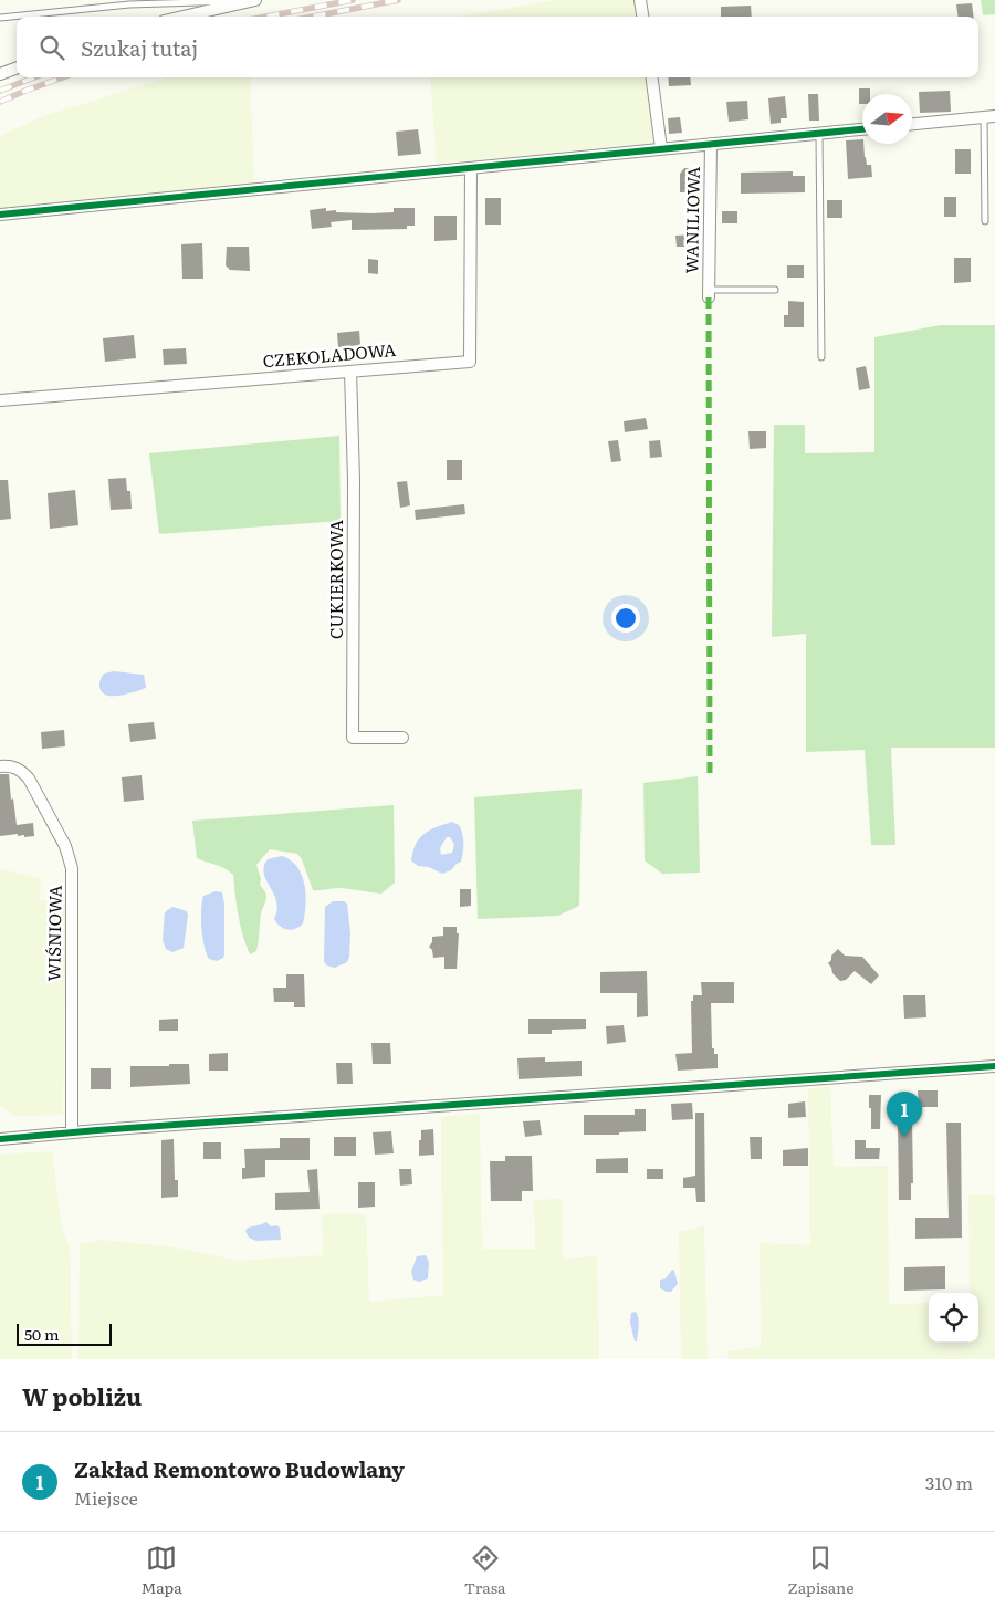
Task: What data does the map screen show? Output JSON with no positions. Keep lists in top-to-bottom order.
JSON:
{
  "streets": {
    "street": [
      "WANILIOWA",
      "CZEKOLADOWA",
      "CUKIERKOWA",
      "WIŚNIOWA"
    ]
  },
  "crossings": [
    ["CZEKOLADOWA", "CUKIERKOWA"]
  ],
  "scale_bar": "50 m",
  "north": "right",
  "page": {
    "search": "Szukaj tutaj",
    "pins": "1",
    "scale": "50 m",
    "heading": "W pobliżu",
    "list": [
      {
        "mark": "1",
        "name": "Zakład Remontowo Budowlany",
        "note": "Miejsce",
        "value": "310 m"
      }
    ],
    "nav": ["Mapa", "Trasa", "Zapisane"]
  }
}
